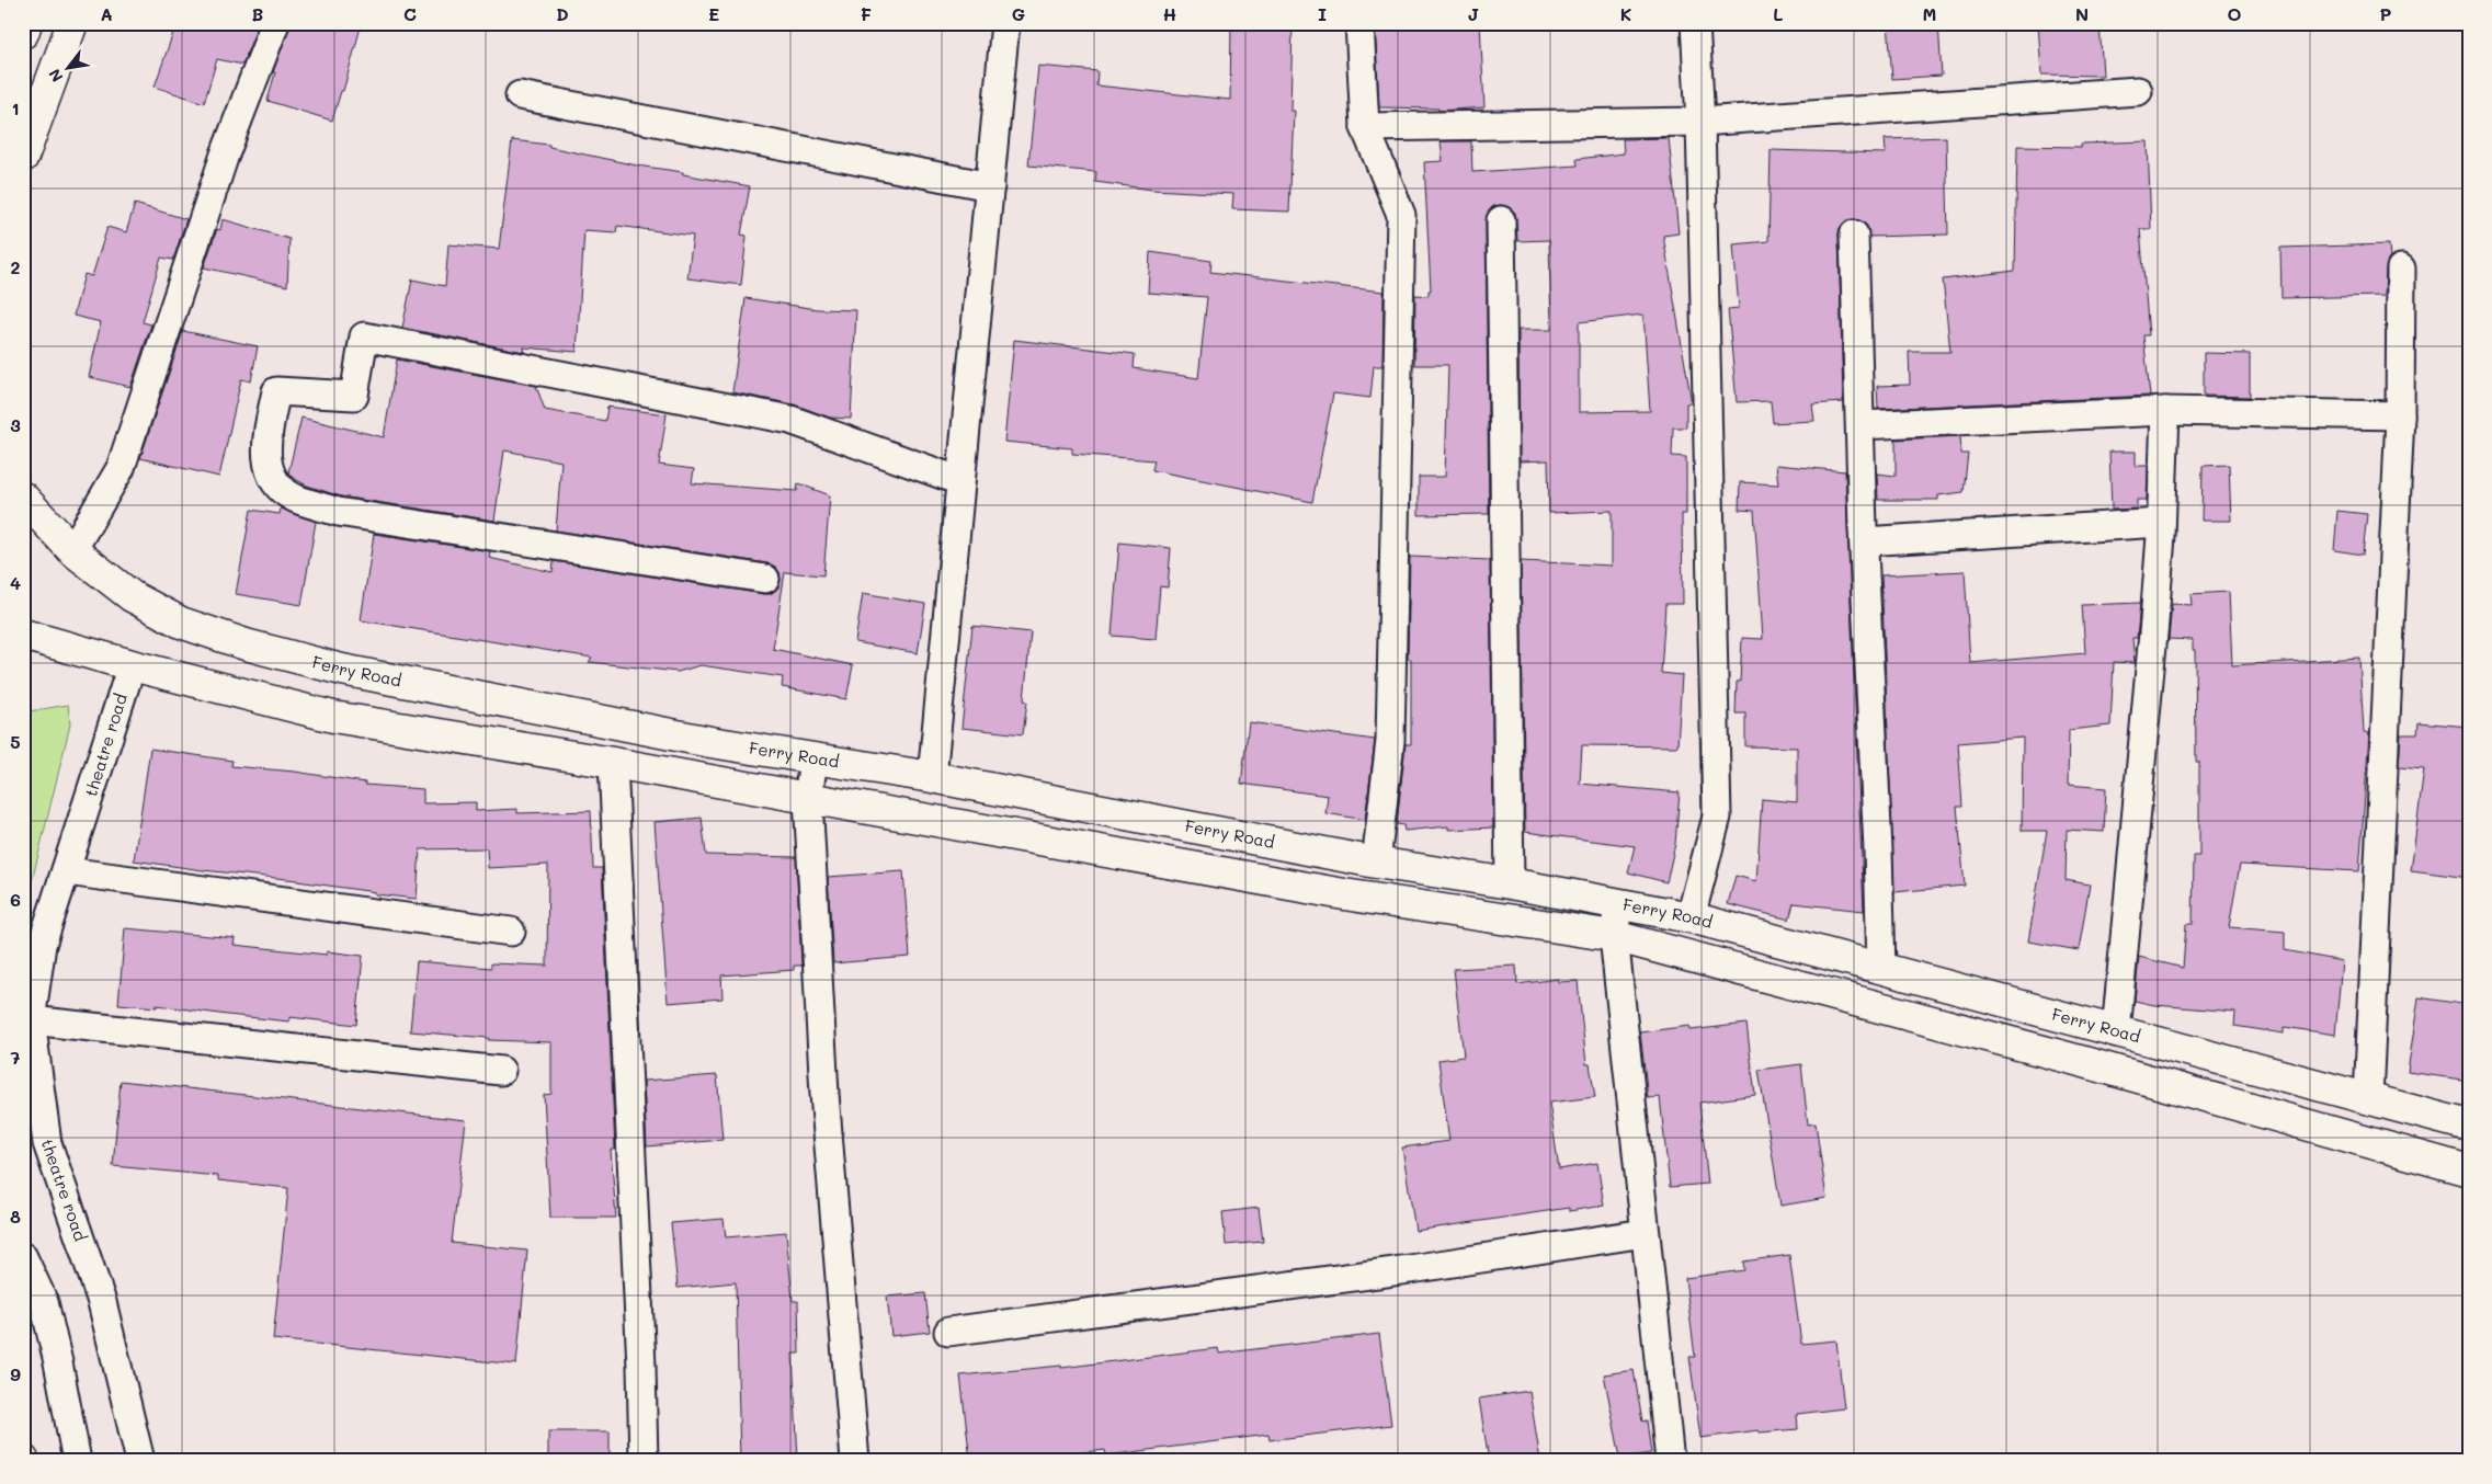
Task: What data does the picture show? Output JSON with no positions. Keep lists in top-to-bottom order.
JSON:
{
  "streets": {
    "street": ["Ferry Road", "theatre road"]
  },
  "crossings": [
    ["Ferry Road", "theatre road"]
  ],
  "north": "bottom left",
  "grid": {
    "columns": [
      "A",
      "B",
      "C",
      "D",
      "E",
      "F",
      "G",
      "H",
      "I",
      "J",
      "K",
      "L",
      "M",
      "N",
      "O",
      "P"
    ],
    "rows": [
      "1",
      "2",
      "3",
      "4",
      "5",
      "6",
      "7",
      "8",
      "9"
    ]
  }
}
